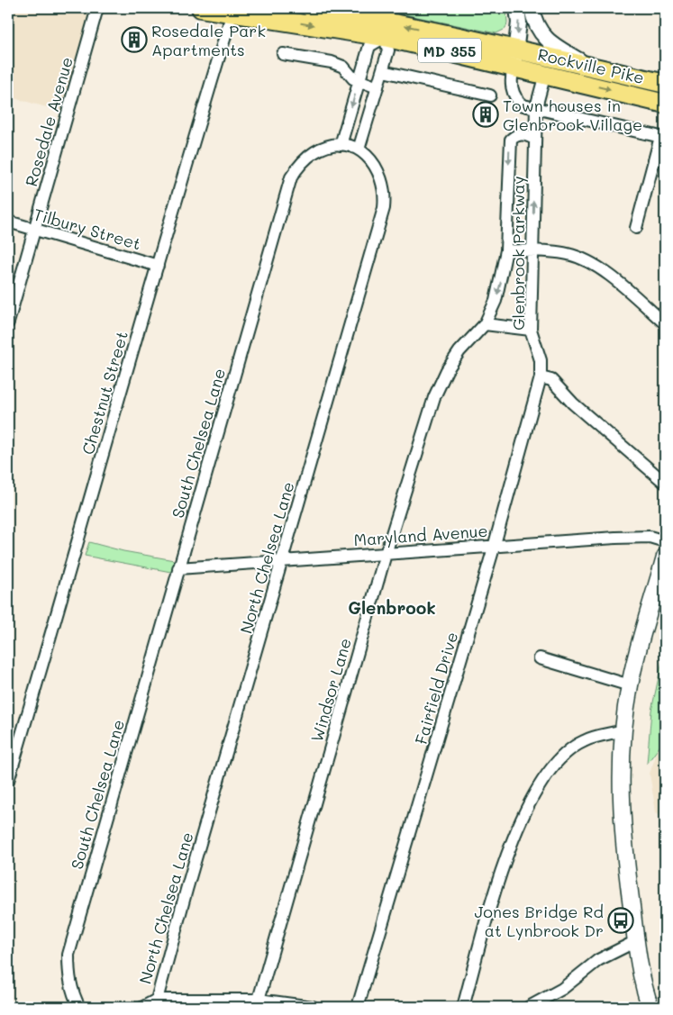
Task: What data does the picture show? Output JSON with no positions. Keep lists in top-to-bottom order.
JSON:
{
  "streets": {
    "main road": ["MD 355", "Rockville Pike"],
    "street": [
      "Rosedale Avenue",
      "Tilbury Street",
      "Glenbrook Parkway",
      "Chestnut Street",
      "South Chelsea Lane",
      "Maryland Avenue",
      "North Chelsea Lane",
      "Fairfield Drive",
      "Windsor Lane"
    ]
  },
  "crossings": [
    ["MD 355", "Rockville Pike"],
    ["MD 355", "Chestnut Street"],
    ["Rockville Pike", "Glenbrook Parkway"],
    ["Rosedale Avenue", "Tilbury Street"],
    ["Tilbury Street", "Chestnut Street"],
    ["Glenbrook Parkway", "Fairfield Drive"],
    ["Glenbrook Parkway", "Windsor Lane"],
    ["South Chelsea Lane", "Maryland Avenue"],
    ["South Chelsea Lane", "North Chelsea Lane"],
    ["Maryland Avenue", "North Chelsea Lane"],
    ["Maryland Avenue", "Fairfield Drive"],
    ["Maryland Avenue", "Windsor Lane"]
  ],
  "one_way": ["Glenbrook Parkway"],
  "districts": ["Glenbrook"],
  "places": {
    "building": ["Rosedale Park Apartments", "Town houses in Glenbrook Village"],
    "bus stop": ["Jones Bridge Rd at Lynbrook Dr"]
  }
}
